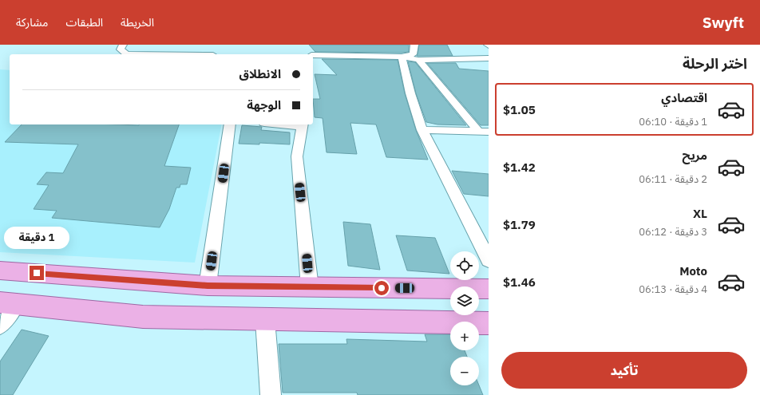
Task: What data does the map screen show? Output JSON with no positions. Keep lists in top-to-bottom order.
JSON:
{
  "page": {
    "header": "Swyft",
    "nav": ["الخريطة", "الطبقات", "مشاركة"],
    "heading": "اختر الرحلة",
    "banner": ["الانطلاق", "الوجهة"],
    "list": [
      {
        "name": "اقتصادي",
        "note": "1 دقيقة · 06:10",
        "value": "$1.05"
      },
      {
        "name": "مريح",
        "note": "2 دقيقة · 06:11",
        "value": "$1.42"
      },
      {
        "name": "XL",
        "note": "3 دقيقة · 06:12",
        "value": "$1.79"
      },
      {
        "name": "Moto",
        "note": "4 دقيقة · 06:13",
        "value": "$1.46"
      }
    ],
    "bubble": "1 دقيقة",
    "map_buttons": ["+", "−"],
    "buttons": "تأكيد"
  }
}
